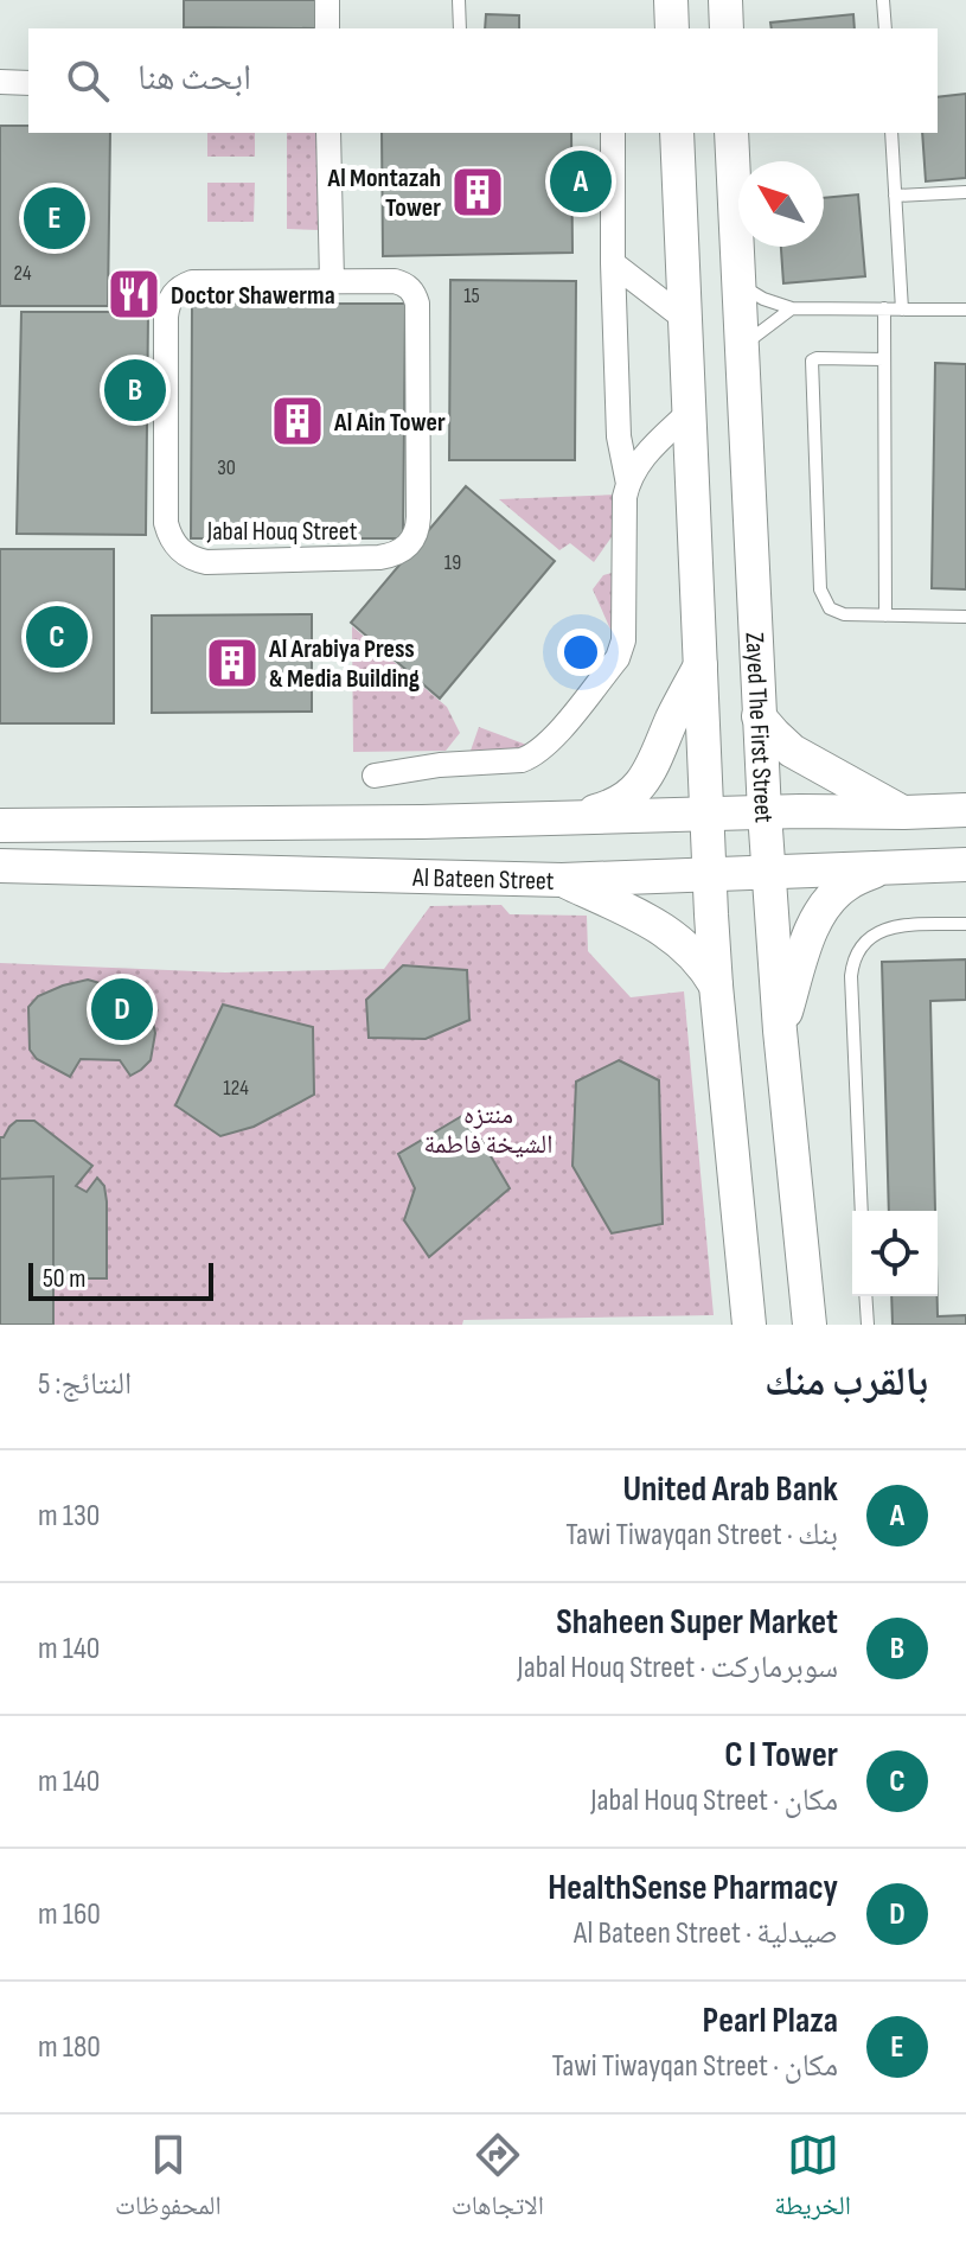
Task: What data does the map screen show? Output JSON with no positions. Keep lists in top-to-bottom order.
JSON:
{
  "streets": {
    "main road": ["Zayed The First Street", "Al Bateen Street"],
    "street": ["Jabal Houq Street"]
  },
  "crossings": [
    ["Zayed The First Street", "Al Bateen Street"]
  ],
  "parks": ["منتزه الشيخة فاطمة"],
  "places": {
    "building": ["Al Montazah Tower", "Al Ain Tower", "Al Arabiya Press & Media Building"],
    "restaurant": ["Doctor Shawerma"]
  },
  "house_numbers": [
    "24",
    "15",
    "30",
    "19",
    "124"
  ],
  "scale_bar": "50 m",
  "north": "top left",
  "page": {
    "search": "ابحث هنا",
    "pins": [
      "A",
      "E",
      "B",
      "C",
      "D"
    ],
    "scale": "50 m",
    "heading": ["بالقرب منك", "النتائج: 5"],
    "list": [
      {
        "mark": "A",
        "name": "United Arab Bank",
        "note": "بنك · Tawi Tiwayqan Street",
        "value": "130 m"
      },
      {
        "mark": "B",
        "name": "Shaheen Super Market",
        "note": "سوبرماركت · Jabal Houq Street",
        "value": "140 m"
      },
      {
        "mark": "C",
        "name": "C I Tower",
        "note": "مكان · Jabal Houq Street",
        "value": "140 m"
      },
      {
        "mark": "D",
        "name": "HealthSense Pharmacy",
        "note": "صيدلية · Al Bateen Street",
        "value": "160 m"
      },
      {
        "mark": "E",
        "name": "Pearl Plaza",
        "note": "مكان · Tawi Tiwayqan Street",
        "value": "180 m"
      }
    ],
    "nav": ["الخريطة", "الاتجاهات", "المحفوظات"]
  }
}
